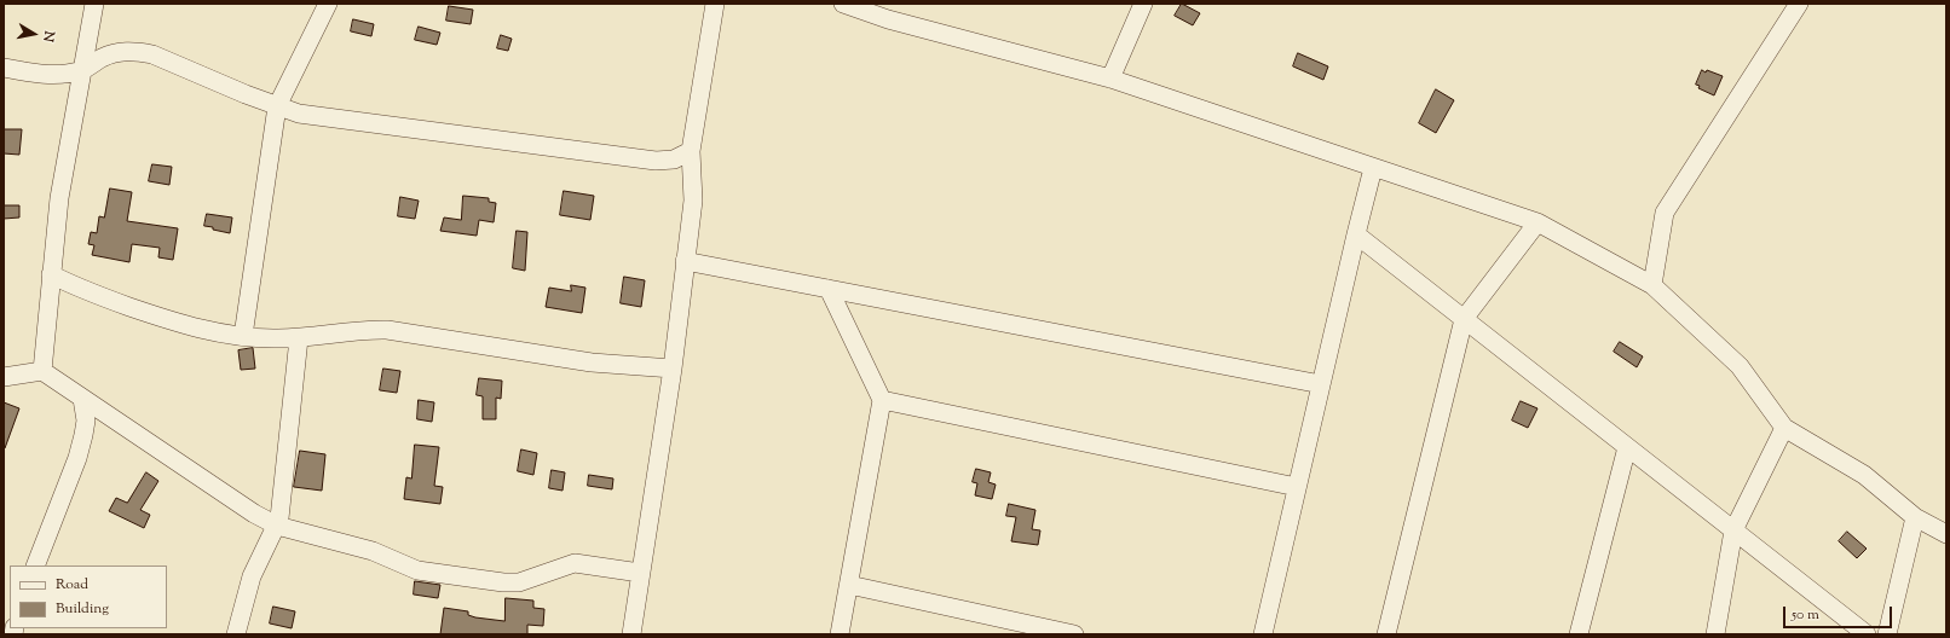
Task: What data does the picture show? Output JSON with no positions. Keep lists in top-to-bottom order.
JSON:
{
  "legend": ["Road", "Building"],
  "scale_bar": "50 m",
  "north": "right"
}
